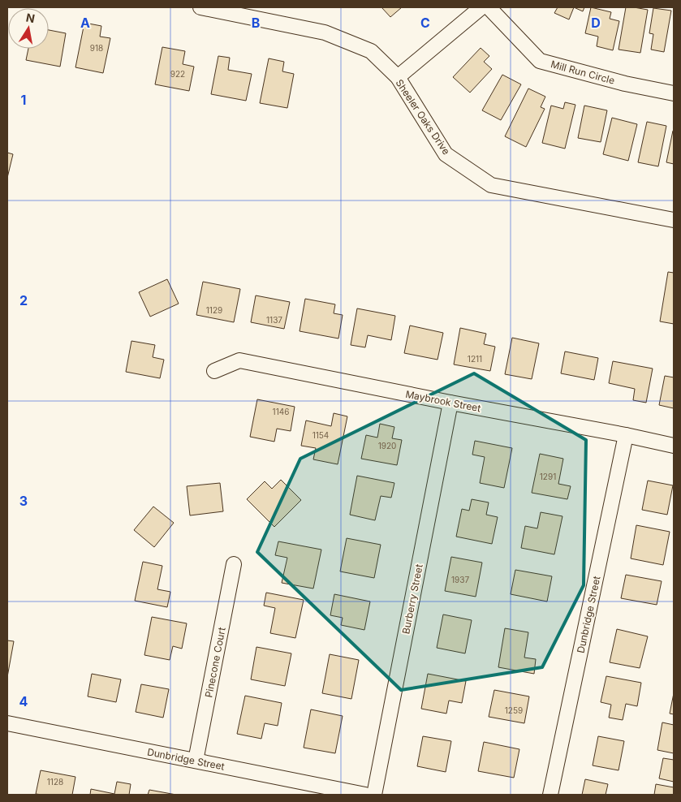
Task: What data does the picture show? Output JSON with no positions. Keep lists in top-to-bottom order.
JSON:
{
  "streets": {
    "street": [
      "Mill Run Circle",
      "Sheeler Oaks Drive",
      "Maybrook Street",
      "Burberry Street",
      "Dunbridge Street",
      "Pinecone Court"
    ]
  },
  "crossings": [
    ["Maybrook Street", "Burberry Street"],
    ["Maybrook Street", "Dunbridge Street"],
    ["Dunbridge Street", "Pinecone Court"]
  ],
  "house_numbers": [
    "918",
    "922",
    "1129",
    "1137",
    "1211",
    "1146",
    "1154",
    "1920",
    "1291",
    "1937",
    "1259",
    "1128"
  ],
  "north": "top",
  "grid": {
    "columns": [
      "A",
      "B",
      "C",
      "D"
    ],
    "rows": [
      "1",
      "2",
      "3",
      "4"
    ]
  }
}
